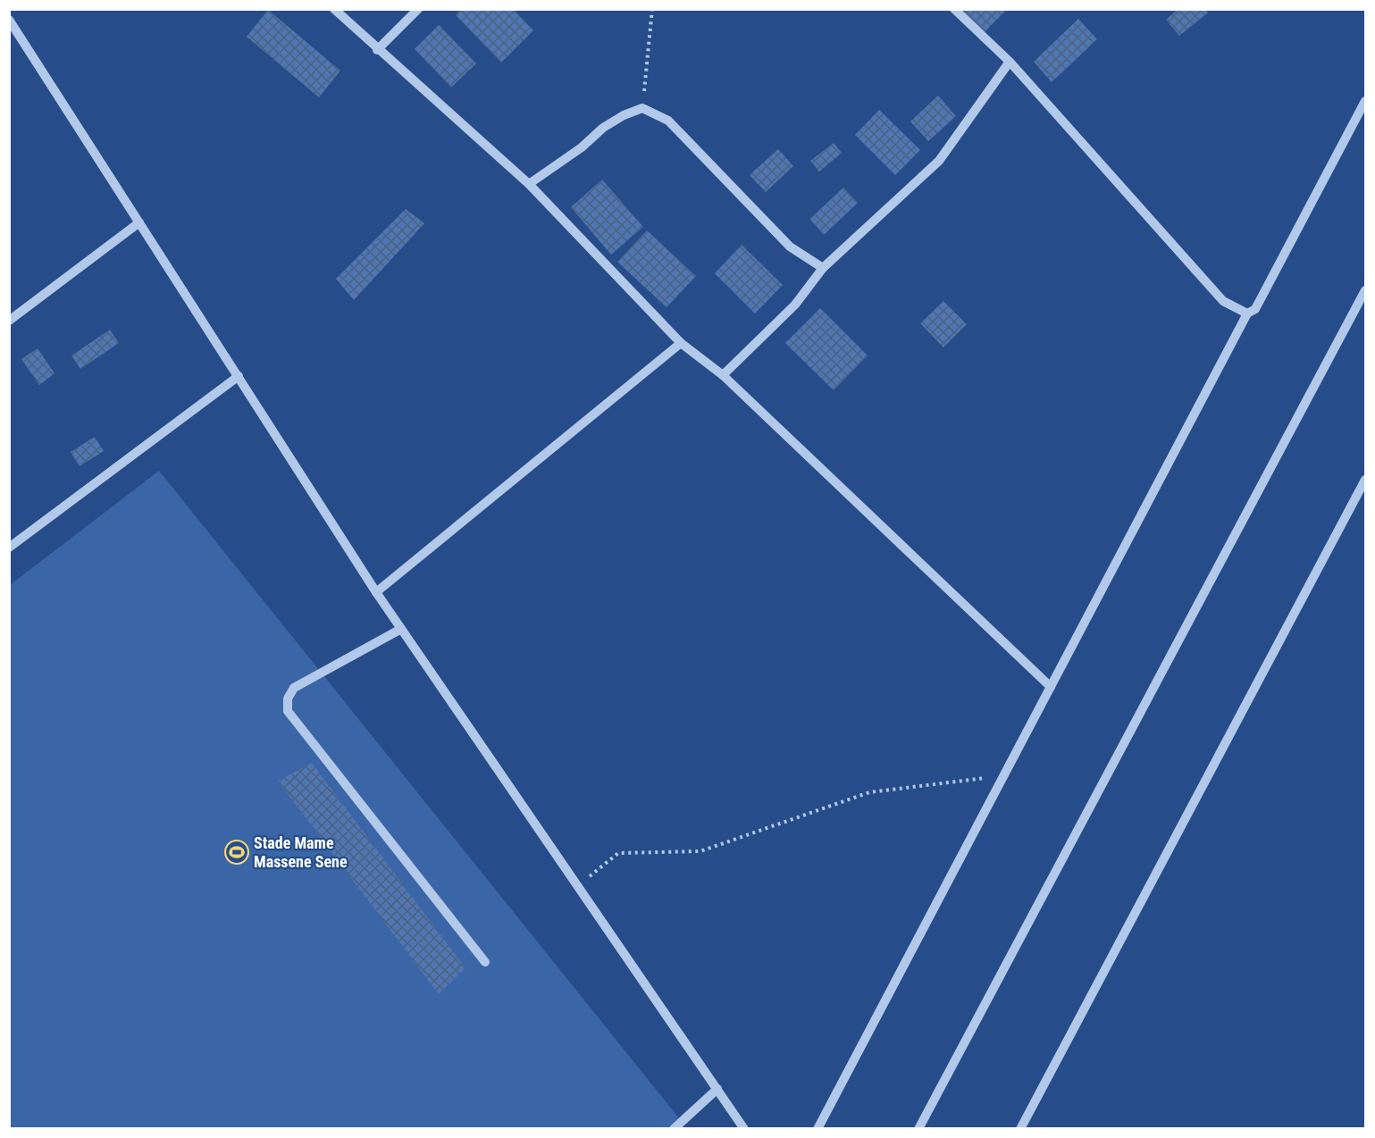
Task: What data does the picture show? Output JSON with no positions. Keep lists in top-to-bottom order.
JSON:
{
  "places": {
    "sports": ["Stade Mame Massene Sene"]
  }
}
